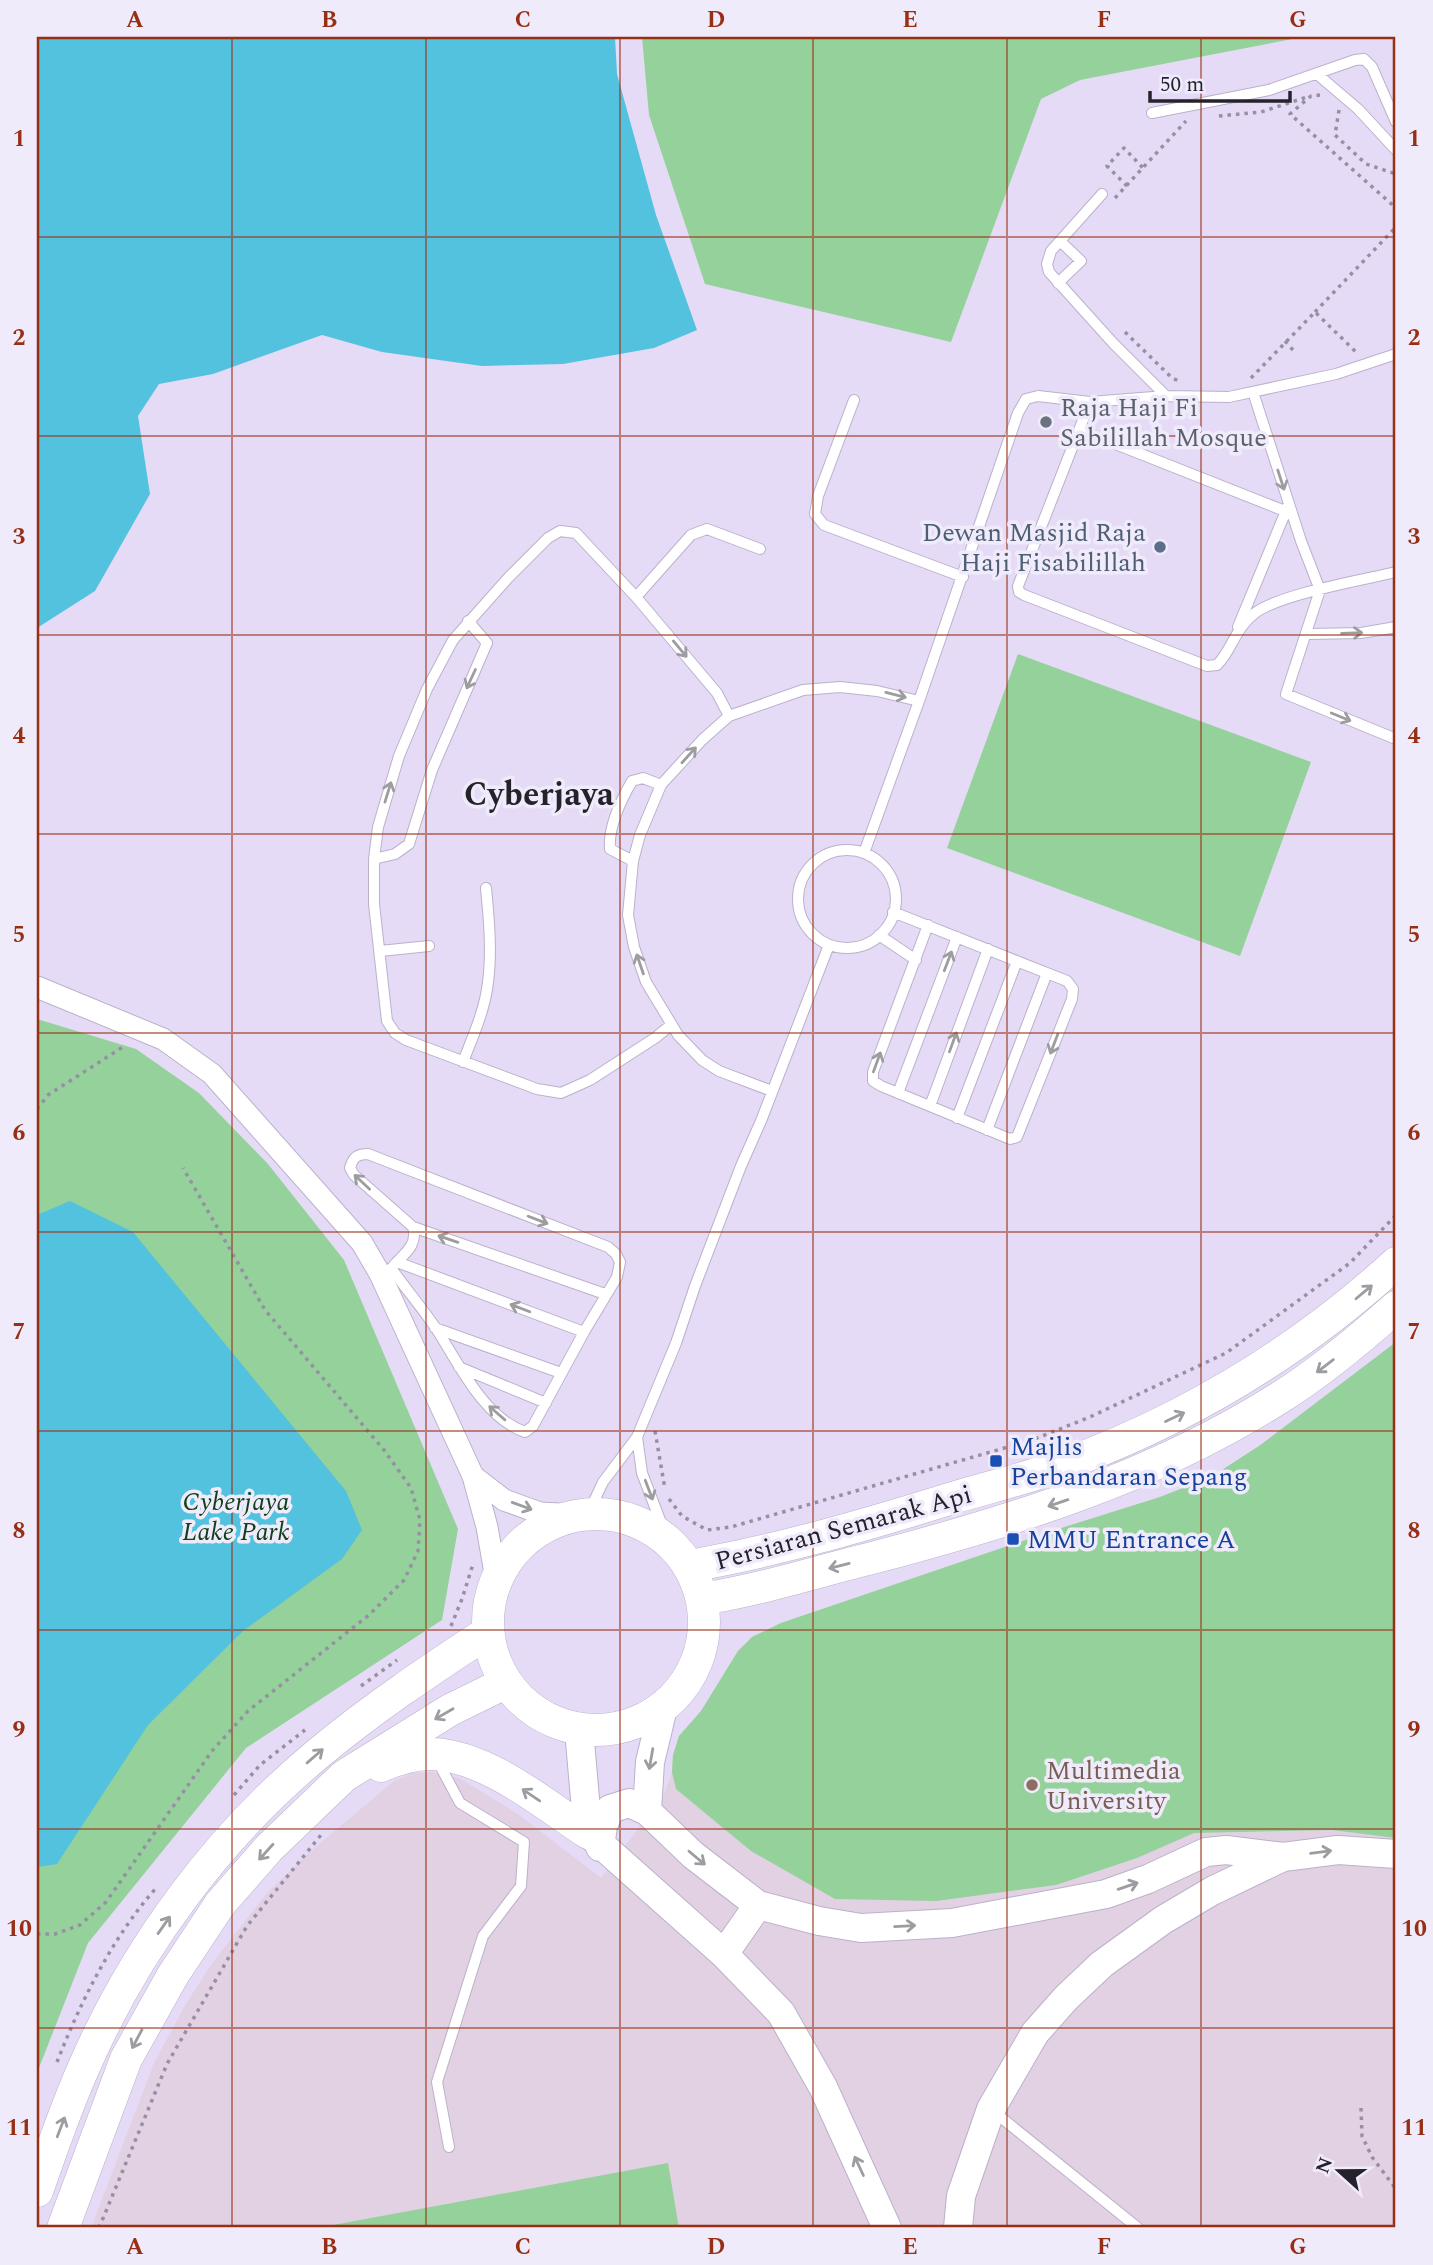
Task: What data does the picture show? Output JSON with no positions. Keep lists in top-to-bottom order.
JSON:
{
  "streets": {
    "main road": ["Persiaran Semarak Api"]
  },
  "districts": ["Cyberjaya"],
  "parks": ["Cyberjaya Lake Park"],
  "places": {
    "other": ["Raja Haji Fi Sabilillah Mosque", "Dewan Masjid Raja Haji Fisabilillah", "Multimedia University"],
    "transit": ["Majlis Perbandaran Sepang", "MMU Entrance A"]
  },
  "scale_bar": "50 m",
  "north": "left",
  "grid": {
    "columns": [
      "A",
      "B",
      "C",
      "D",
      "E",
      "F",
      "G"
    ],
    "rows": [
      "1",
      "2",
      "3",
      "4",
      "5",
      "6",
      "7",
      "8",
      "9",
      "10",
      "11"
    ]
  }
}
